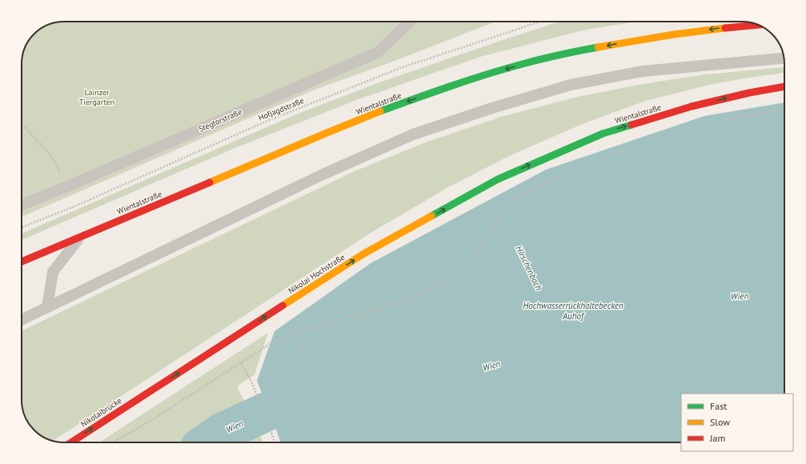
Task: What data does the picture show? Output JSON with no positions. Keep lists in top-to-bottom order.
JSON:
{
  "streets": {
    "main road": ["Wientalstraße", "Nikolai Hochstraße", "Nikolaibrücke"],
    "lane": ["Stegtorstraße"],
    "path": ["Hofjagdstraße"]
  },
  "crossings": [
    ["Wientalstraße", "Nikolai Hochstraße"],
    ["Nikolai Hochstraße", "Nikolaibrücke"]
  ],
  "one_way": ["Nikolai Hochstraße", "Nikolaibrücke"],
  "water": ["Hirschenbach", "Wien", "Hochwasserrückhaltebecken Auhof"],
  "parks": ["Lainzer Tiergarten"],
  "legend": ["Fast", "Slow", "Jam"]
}
